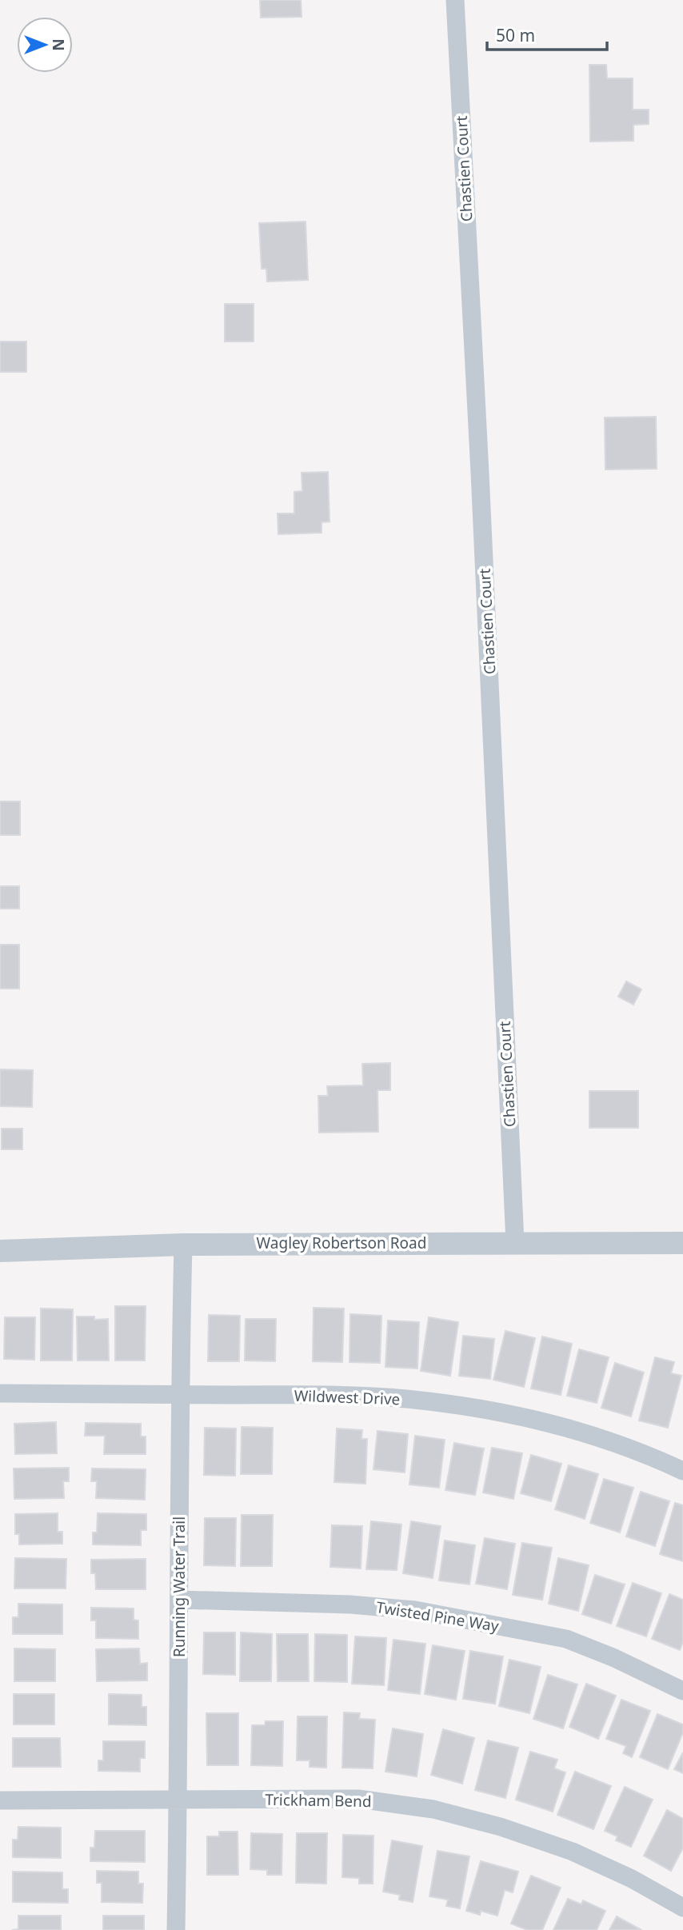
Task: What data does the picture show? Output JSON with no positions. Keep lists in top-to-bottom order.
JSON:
{
  "streets": {
    "street": [
      "Chastien Court",
      "Wagley Robertson Road",
      "Wildwest Drive",
      "Running Water Trail",
      "Twisted Pine Way",
      "Trickham Bend"
    ]
  },
  "crossings": [
    ["Chastien Court", "Wagley Robertson Road"],
    ["Wagley Robertson Road", "Running Water Trail"],
    ["Wildwest Drive", "Running Water Trail"],
    ["Running Water Trail", "Twisted Pine Way"],
    ["Running Water Trail", "Trickham Bend"]
  ],
  "scale_bar": "50 m",
  "north": "right"
}
